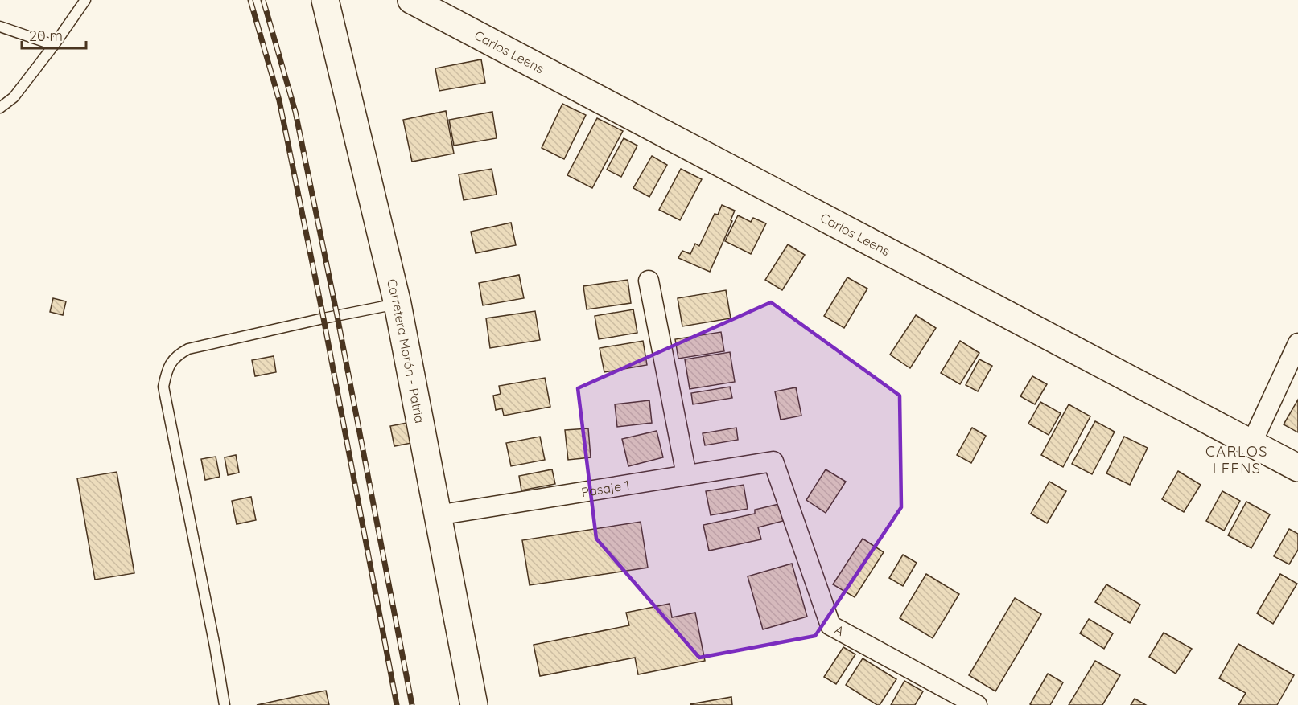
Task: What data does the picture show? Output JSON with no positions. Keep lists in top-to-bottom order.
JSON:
{
  "streets": {
    "street": [
      "Carlos Leens",
      "Carretera Morón - Patria",
      "Pasaje 1",
      "A"
    ]
  },
  "crossings": [
    ["Carretera Morón - Patria", "Pasaje 1"],
    ["Pasaje 1", "A"]
  ],
  "districts": ["CARLOS LEENS"],
  "scale_bar": "20 m"
}
